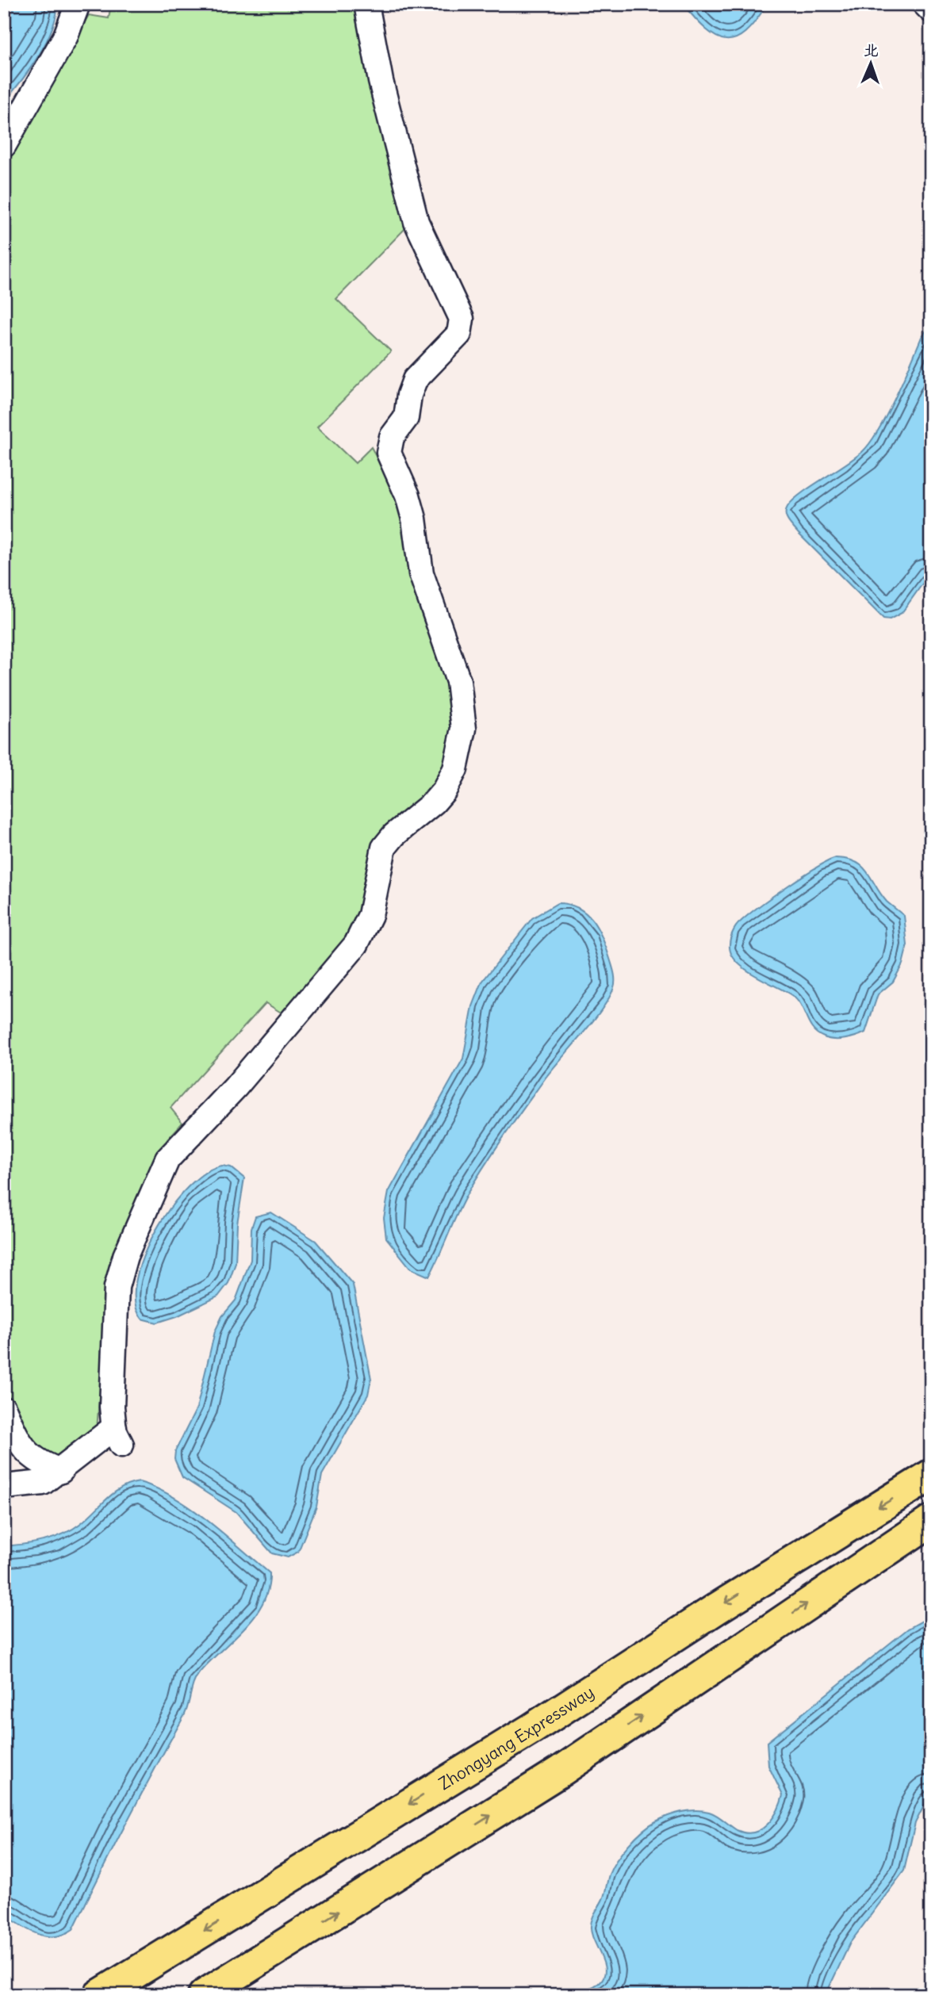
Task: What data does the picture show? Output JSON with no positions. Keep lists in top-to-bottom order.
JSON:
{
  "streets": {
    "highway": ["Zhongyang Expressway"]
  },
  "north": "top"
}
